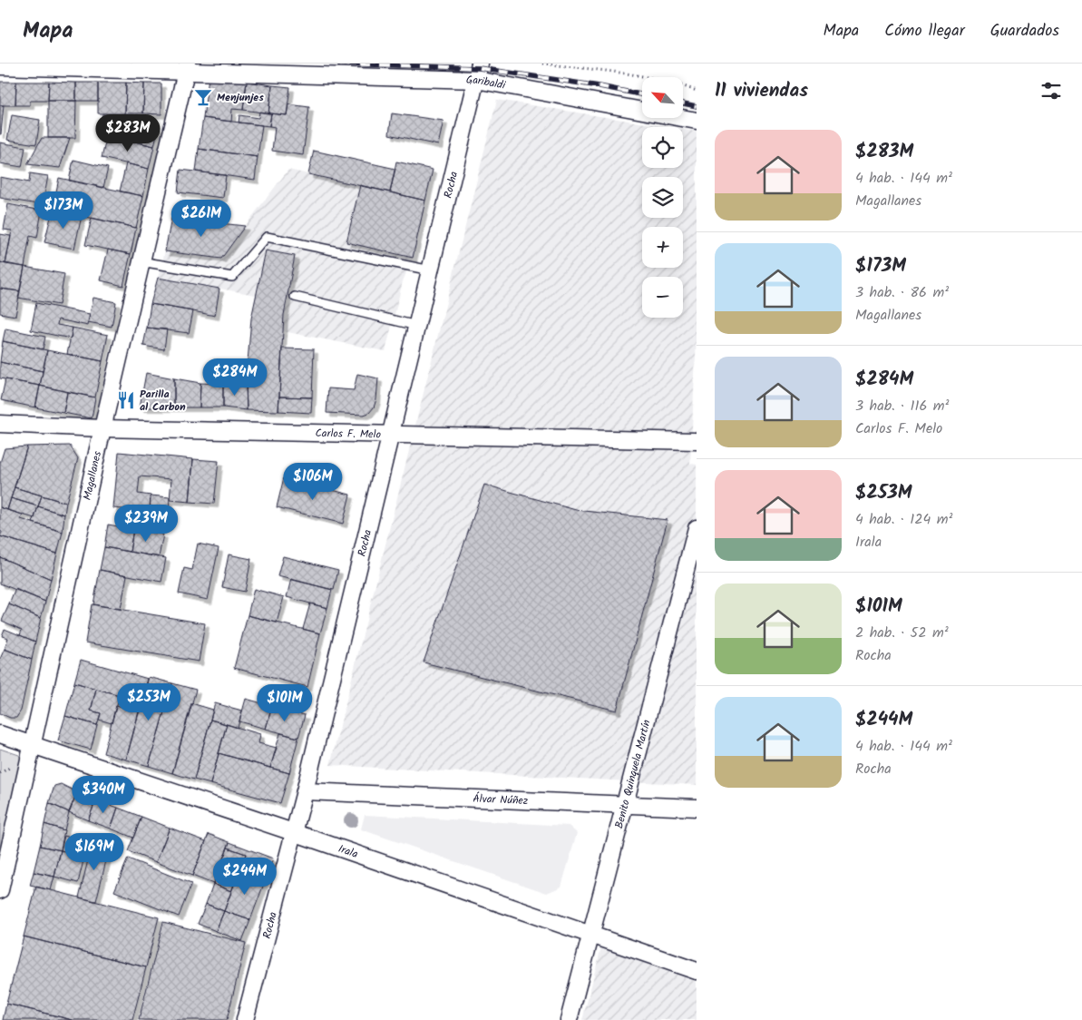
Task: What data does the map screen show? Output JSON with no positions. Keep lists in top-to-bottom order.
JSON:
{
  "streets": {
    "street": [
      "Garibaldi",
      "Rocha",
      "Carlos F. Melo",
      "Magallanes",
      "Benito Quinquela Martín",
      "Álvar Núñez",
      "Irala"
    ]
  },
  "crossings": [
    ["Garibaldi", "Rocha"],
    ["Garibaldi", "Magallanes"],
    ["Rocha", "Carlos F. Melo"],
    ["Rocha", "Álvar Núñez"],
    ["Rocha", "Irala"],
    ["Carlos F. Melo", "Magallanes"],
    ["Magallanes", "Irala"],
    ["Benito Quinquela Martín", "Álvar Núñez"],
    ["Benito Quinquela Martín", "Irala"]
  ],
  "places": {
    "bar": ["Menjunjes"],
    "restaurant": ["Parilla al Carbon"]
  },
  "north": "top left",
  "page": {
    "header": "Mapa",
    "nav": ["Mapa", "Cómo llegar", "Guardados"],
    "heading": "11 viviendas",
    "map_buttons": ["+", "−"],
    "price": [
      "$283M",
      "$173M",
      "$261M",
      "$284M",
      "$106M",
      "$239M",
      "$253M",
      "$101M",
      "$340M",
      "$169M",
      "$244M"
    ],
    "list": [
      {
        "name": "$283M",
        "note": "4 hab. · 144 m² · Magallanes"
      },
      {
        "name": "$173M",
        "note": "3 hab. · 86 m² · Magallanes"
      },
      {
        "name": "$284M",
        "note": "3 hab. · 116 m² · Carlos F. Melo"
      },
      {
        "name": "$253M",
        "note": "4 hab. · 124 m² · Irala"
      },
      {
        "name": "$101M",
        "note": "2 hab. · 52 m² · Rocha"
      },
      {
        "name": "$244M",
        "note": "4 hab. · 144 m² · Rocha"
      }
    ]
  }
}
